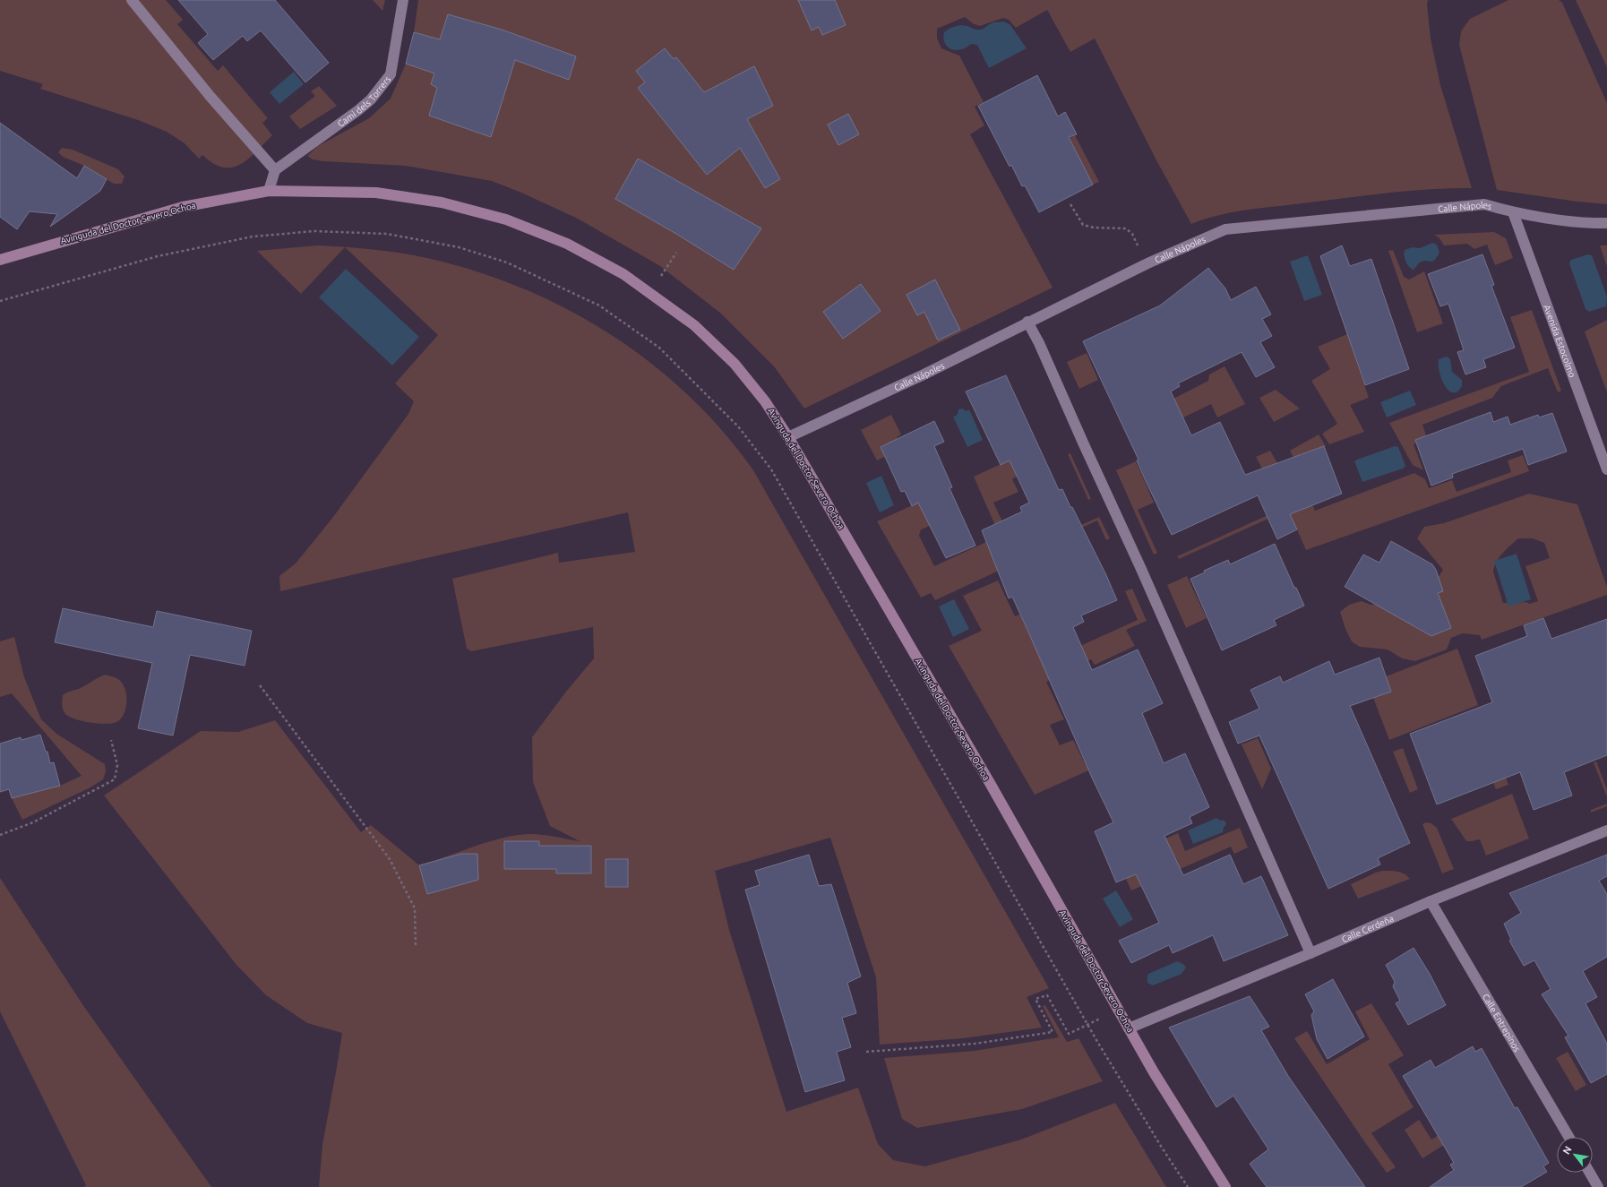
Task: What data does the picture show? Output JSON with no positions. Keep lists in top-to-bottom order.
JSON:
{
  "streets": {
    "street": [
      "Cami dels Torrers",
      "Calle Nápoles",
      "Avinguda del Doctor Severo Ochoa",
      "Avenida Estocolmo",
      "Calle Cerdeña",
      "Calle Entrepinos"
    ]
  },
  "crossings": [
    ["Calle Nápoles", "Avinguda del Doctor Severo Ochoa"],
    ["Calle Nápoles", "Avenida Estocolmo"],
    ["Avinguda del Doctor Severo Ochoa", "Calle Cerdeña"],
    ["Calle Cerdeña", "Calle Entrepinos"]
  ],
  "north": "top left"
}
